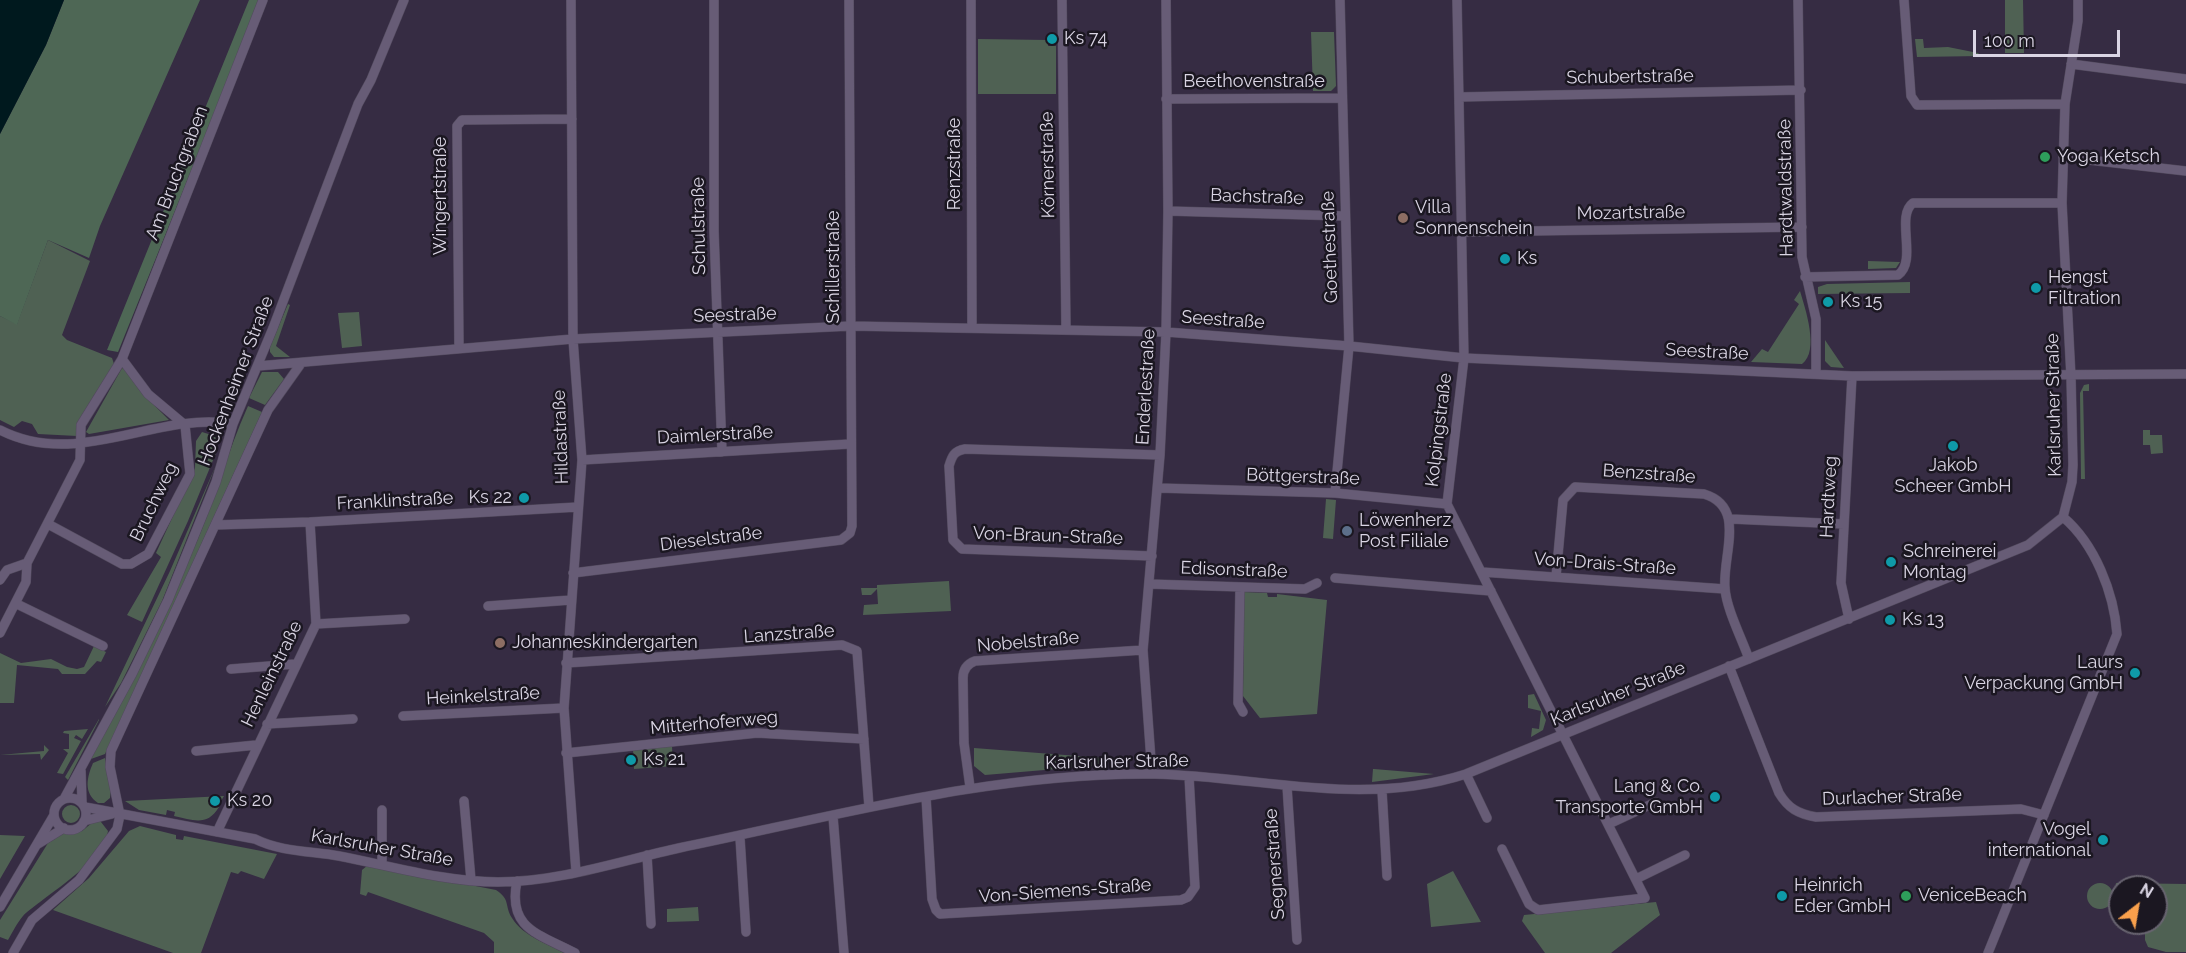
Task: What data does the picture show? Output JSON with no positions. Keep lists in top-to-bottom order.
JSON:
{
  "streets": {
    "street": [
      "Schubertstraße",
      "Beethovenstraße",
      "Renzstraße",
      "Körnerstraße",
      "Am Bruchgraben",
      "Hardtwaldstraße",
      "Wingertstraße",
      "Bachstraße",
      "Mozartstraße",
      "Schulstraße",
      "Goethestraße",
      "Schillerstraße",
      "Seestraße",
      "Hockenheimer Straße",
      "Enderlestraße",
      "Karlsruher Straße",
      "Kolpingstraße",
      "Daimlerstraße",
      "Hildastraße",
      "Benzstraße",
      "Böttgerstraße",
      "Hardtweg",
      "Franklinstraße",
      "Bruchweg",
      "Von-Braun-Straße",
      "Dieselstraße",
      "Von-Drais-Straße",
      "Edisonstraße",
      "Lanzstraße",
      "Nobelstraße",
      "Henleinstraße",
      "Heinkelstraße",
      "Mitterhoferweg",
      "Durlacher Straße",
      "Segnerstraße",
      "Von-Siemens-Straße"
    ]
  },
  "crossings": [
    ["Schubertstraße", "Hardtwaldstraße"],
    ["Schubertstraße", "Kolpingstraße"],
    ["Beethovenstraße", "Goethestraße"],
    ["Beethovenstraße", "Enderlestraße"],
    ["Renzstraße", "Seestraße"],
    ["Körnerstraße", "Seestraße"],
    ["Am Bruchgraben", "Bruchweg"],
    ["Hardtwaldstraße", "Mozartstraße"],
    ["Hardtwaldstraße", "Seestraße"],
    ["Wingertstraße", "Seestraße"],
    ["Wingertstraße", "Hildastraße"],
    ["Bachstraße", "Goethestraße"],
    ["Bachstraße", "Enderlestraße"],
    ["Mozartstraße", "Kolpingstraße"],
    ["Schulstraße", "Seestraße"],
    ["Schulstraße", "Daimlerstraße"],
    ["Goethestraße", "Seestraße"],
    ["Goethestraße", "Böttgerstraße"],
    ["Schillerstraße", "Seestraße"],
    ["Schillerstraße", "Daimlerstraße"],
    ["Schillerstraße", "Dieselstraße"],
    ["Seestraße", "Hockenheimer Straße"],
    ["Seestraße", "Enderlestraße"],
    ["Seestraße", "Karlsruher Straße"],
    ["Seestraße", "Kolpingstraße"],
    ["Seestraße", "Hildastraße"],
    ["Seestraße", "Hardtweg"],
    ["Hockenheimer Straße", "Karlsruher Straße"],
    ["Hockenheimer Straße", "Franklinstraße"],
    ["Enderlestraße", "Karlsruher Straße"],
    ["Enderlestraße", "Böttgerstraße"],
    ["Enderlestraße", "Von-Braun-Straße"],
    ["Enderlestraße", "Edisonstraße"],
    ["Enderlestraße", "Nobelstraße"],
    ["Karlsruher Straße", "Kolpingstraße"],
    ["Karlsruher Straße", "Hildastraße"],
    ["Karlsruher Straße", "Hardtweg"],
    ["Karlsruher Straße", "Lanzstraße"],
    ["Karlsruher Straße", "Nobelstraße"],
    ["Karlsruher Straße", "Henleinstraße"],
    ["Karlsruher Straße", "Durlacher Straße"],
    ["Karlsruher Straße", "Segnerstraße"],
    ["Karlsruher Straße", "Von-Siemens-Straße"],
    ["Kolpingstraße", "Böttgerstraße"],
    ["Kolpingstraße", "Von-Drais-Straße"],
    ["Daimlerstraße", "Hildastraße"],
    ["Hildastraße", "Franklinstraße"],
    ["Hildastraße", "Dieselstraße"],
    ["Hildastraße", "Lanzstraße"],
    ["Hildastraße", "Heinkelstraße"],
    ["Hildastraße", "Mitterhoferweg"],
    ["Benzstraße", "Von-Drais-Straße"],
    ["Franklinstraße", "Henleinstraße"],
    ["Lanzstraße", "Mitterhoferweg"]
  ],
  "places": [
    "Ks 74",
    "Yoga Ketsch",
    "Villa Sonnenschein",
    "Ks",
    "Hengst Filtration",
    "Ks 15",
    "Jakob Scheer GmbH",
    "Ks 22",
    "Löwenherz Post Filiale",
    "Schreinerei Montag",
    "Ks 13",
    "Johanneskindergarten",
    "Laurs Verpackung GmbH",
    "Ks 21",
    "Lang & Co. Transporte GmbH",
    "Ks 20",
    "Vogel international",
    "Heinrich Eder GmbH",
    "VeniceBeach"
  ],
  "scale_bar": "100 m",
  "north": "top right"
}
